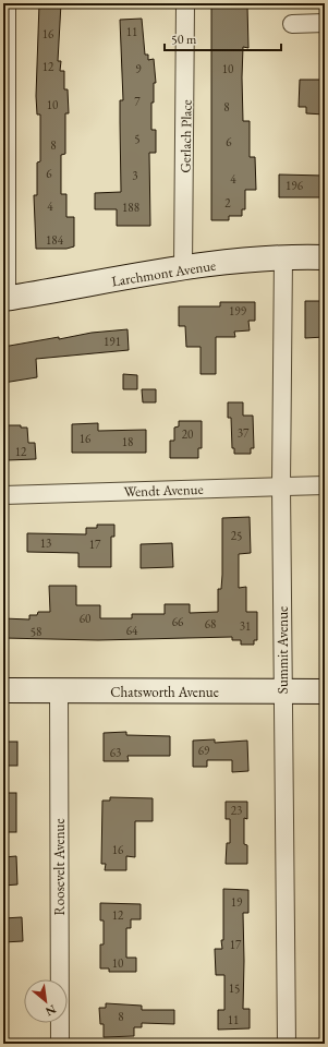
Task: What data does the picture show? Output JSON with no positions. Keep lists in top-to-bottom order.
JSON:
{
  "streets": {
    "street": [
      "Gerlach Place",
      "Larchmont Avenue",
      "Wendt Avenue",
      "Summit Avenue",
      "Chatsworth Avenue",
      "Roosevelt Avenue"
    ]
  },
  "crossings": [
    ["Gerlach Place", "Larchmont Avenue"],
    ["Larchmont Avenue", "Summit Avenue"],
    ["Wendt Avenue", "Summit Avenue"],
    ["Summit Avenue", "Chatsworth Avenue"],
    ["Chatsworth Avenue", "Roosevelt Avenue"]
  ],
  "house_numbers": [
    "11",
    "16",
    "12",
    "9",
    "10",
    "7",
    "10",
    "8",
    "5",
    "6",
    "8",
    "6",
    "3",
    "4",
    "196",
    "2",
    "4",
    "188",
    "184",
    "199",
    "191",
    "37",
    "20",
    "16",
    "18",
    "12",
    "25",
    "13",
    "17",
    "60",
    "66",
    "68",
    "31",
    "64",
    "58",
    "69",
    "63",
    "23",
    "16",
    "19",
    "12",
    "17",
    "10",
    "15",
    "8",
    "11"
  ],
  "scale_bar": "50 m",
  "north": "bottom right"
}
